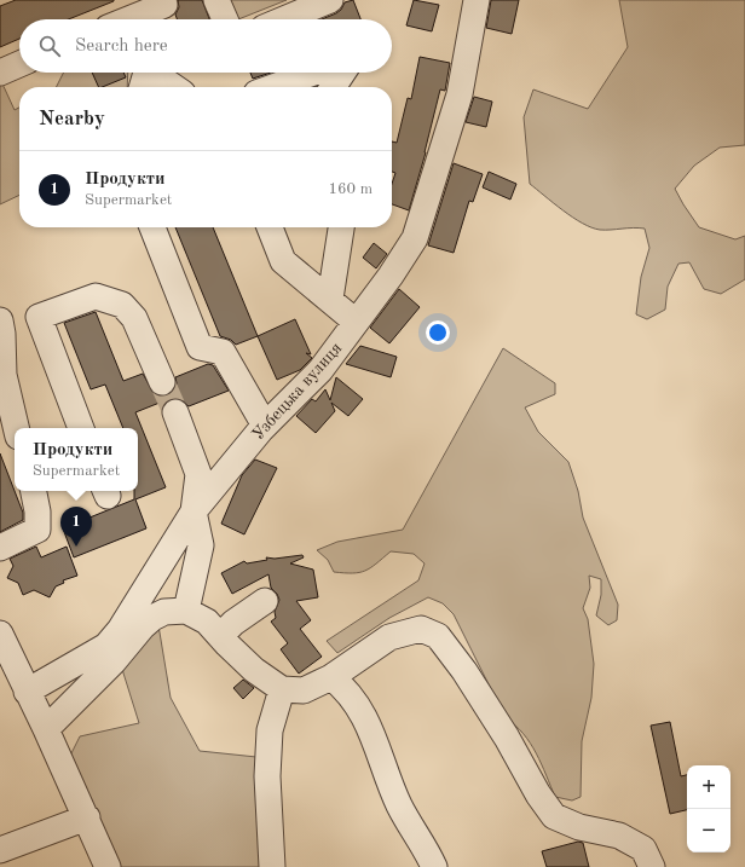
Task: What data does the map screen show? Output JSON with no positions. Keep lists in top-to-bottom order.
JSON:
{
  "streets": {
    "street": ["Узбецька вулиця"]
  },
  "page": {
    "search": "Search here",
    "heading": "Nearby",
    "list": [
      {
        "mark": "1",
        "name": "Продукти",
        "note": "Supermarket",
        "value": "160 m"
      }
    ],
    "popup": ["Продукти", "Supermarket"],
    "pins": "1",
    "map_buttons": ["+", "−"]
  }
}
